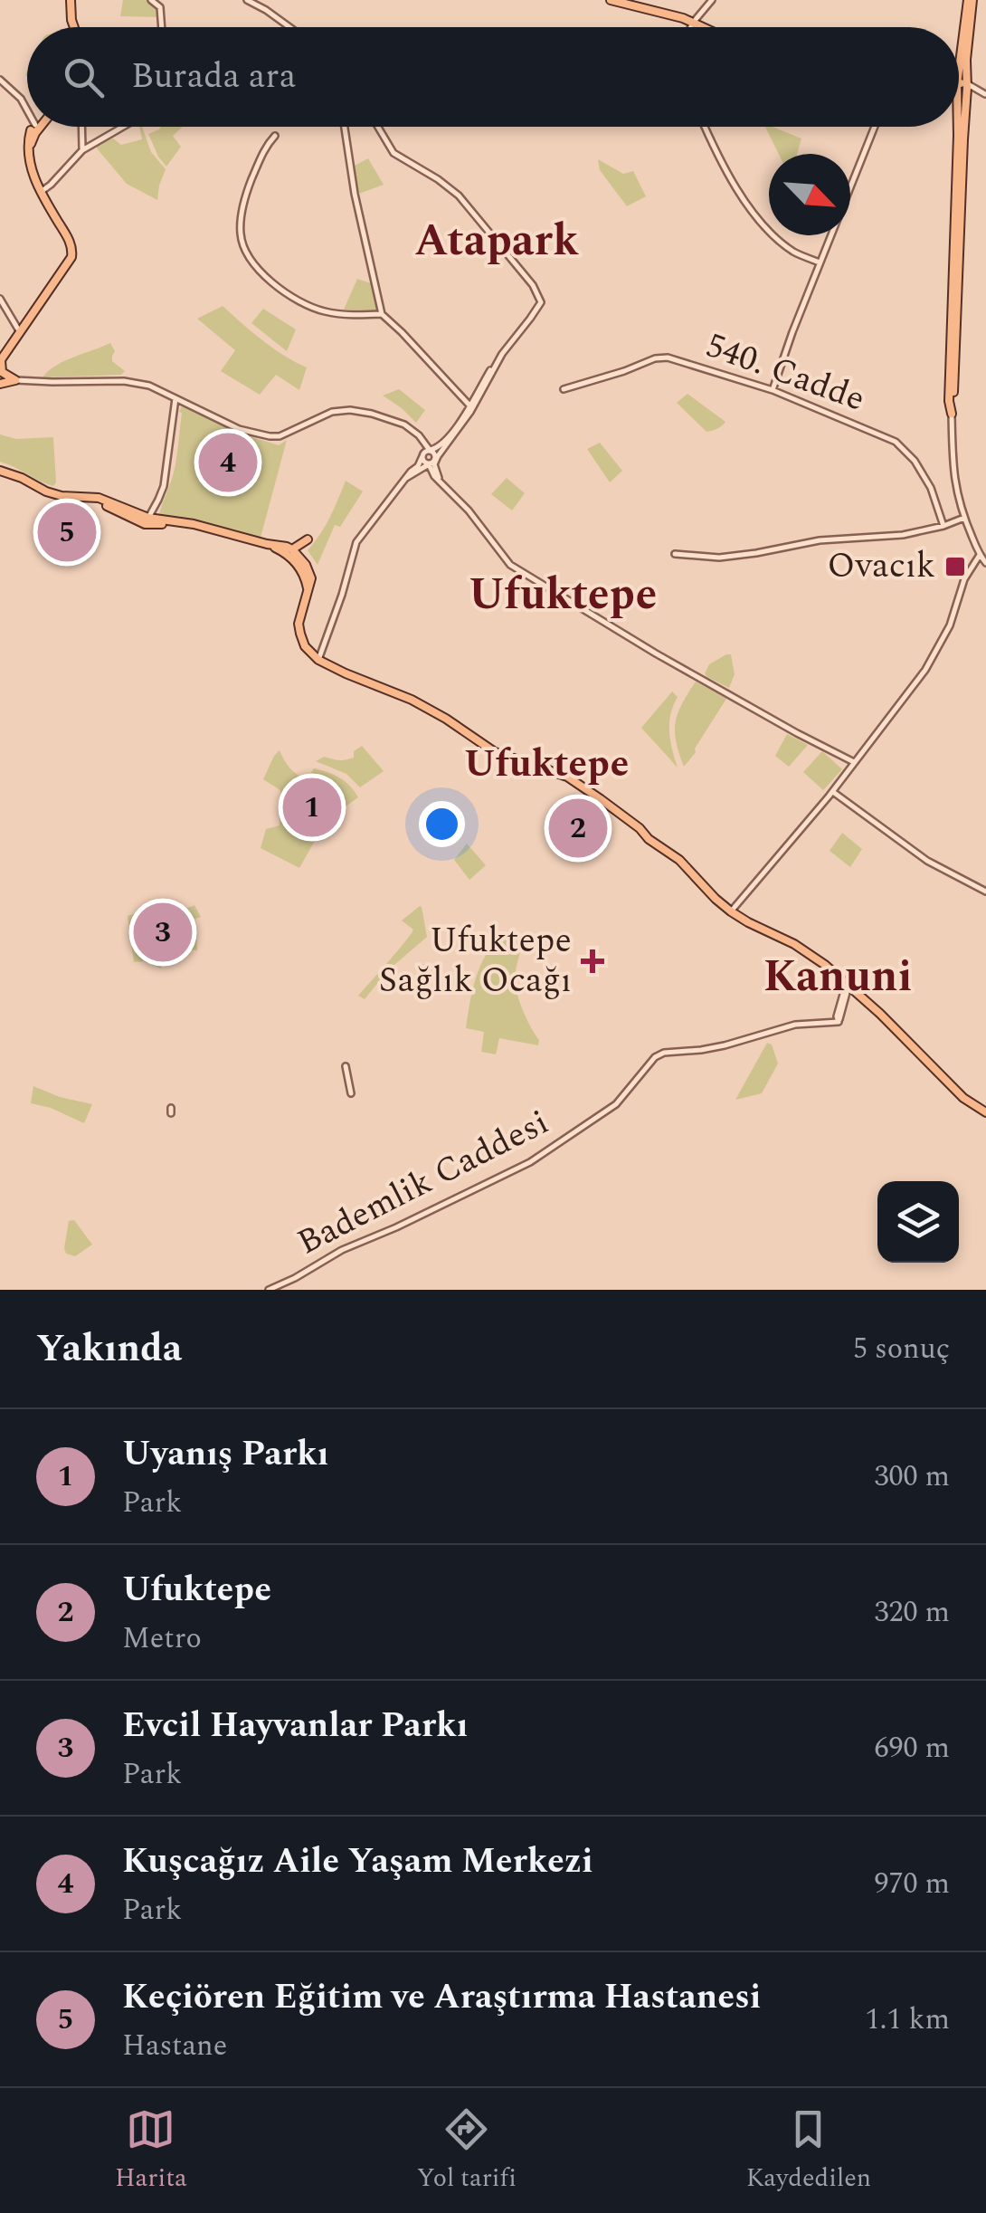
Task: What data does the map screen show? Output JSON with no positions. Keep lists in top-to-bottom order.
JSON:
{
  "streets": {
    "street": ["540. Cadde", "Bademlik Caddesi"]
  },
  "districts": [
    "Atapark",
    "Ufuktepe",
    "Ufuktepe",
    "Kanuni"
  ],
  "places": {
    "transit": ["Ovacık"],
    "health": ["Ufuktepe Sağlık Ocağı"]
  },
  "north": "bottom right",
  "page": {
    "search": "Burada ara",
    "pins": [
      "4",
      "5",
      "1",
      "2",
      "3"
    ],
    "heading": ["Yakında", "5 sonuç"],
    "list": [
      {
        "mark": "1",
        "name": "Uyanış Parkı",
        "note": "Park",
        "value": "300 m"
      },
      {
        "mark": "2",
        "name": "Ufuktepe",
        "note": "Metro",
        "value": "320 m"
      },
      {
        "mark": "3",
        "name": "Evcil Hayvanlar Parkı",
        "note": "Park",
        "value": "690 m"
      },
      {
        "mark": "4",
        "name": "Kuşcağız Aile Yaşam Merkezi",
        "note": "Park",
        "value": "970 m"
      },
      {
        "mark": "5",
        "name": "Keçiören Eğitim ve Araştırma Hastanesi",
        "note": "Hastane",
        "value": "1.1 km"
      }
    ],
    "nav": ["Harita", "Yol tarifi", "Kaydedilen"]
  }
}
